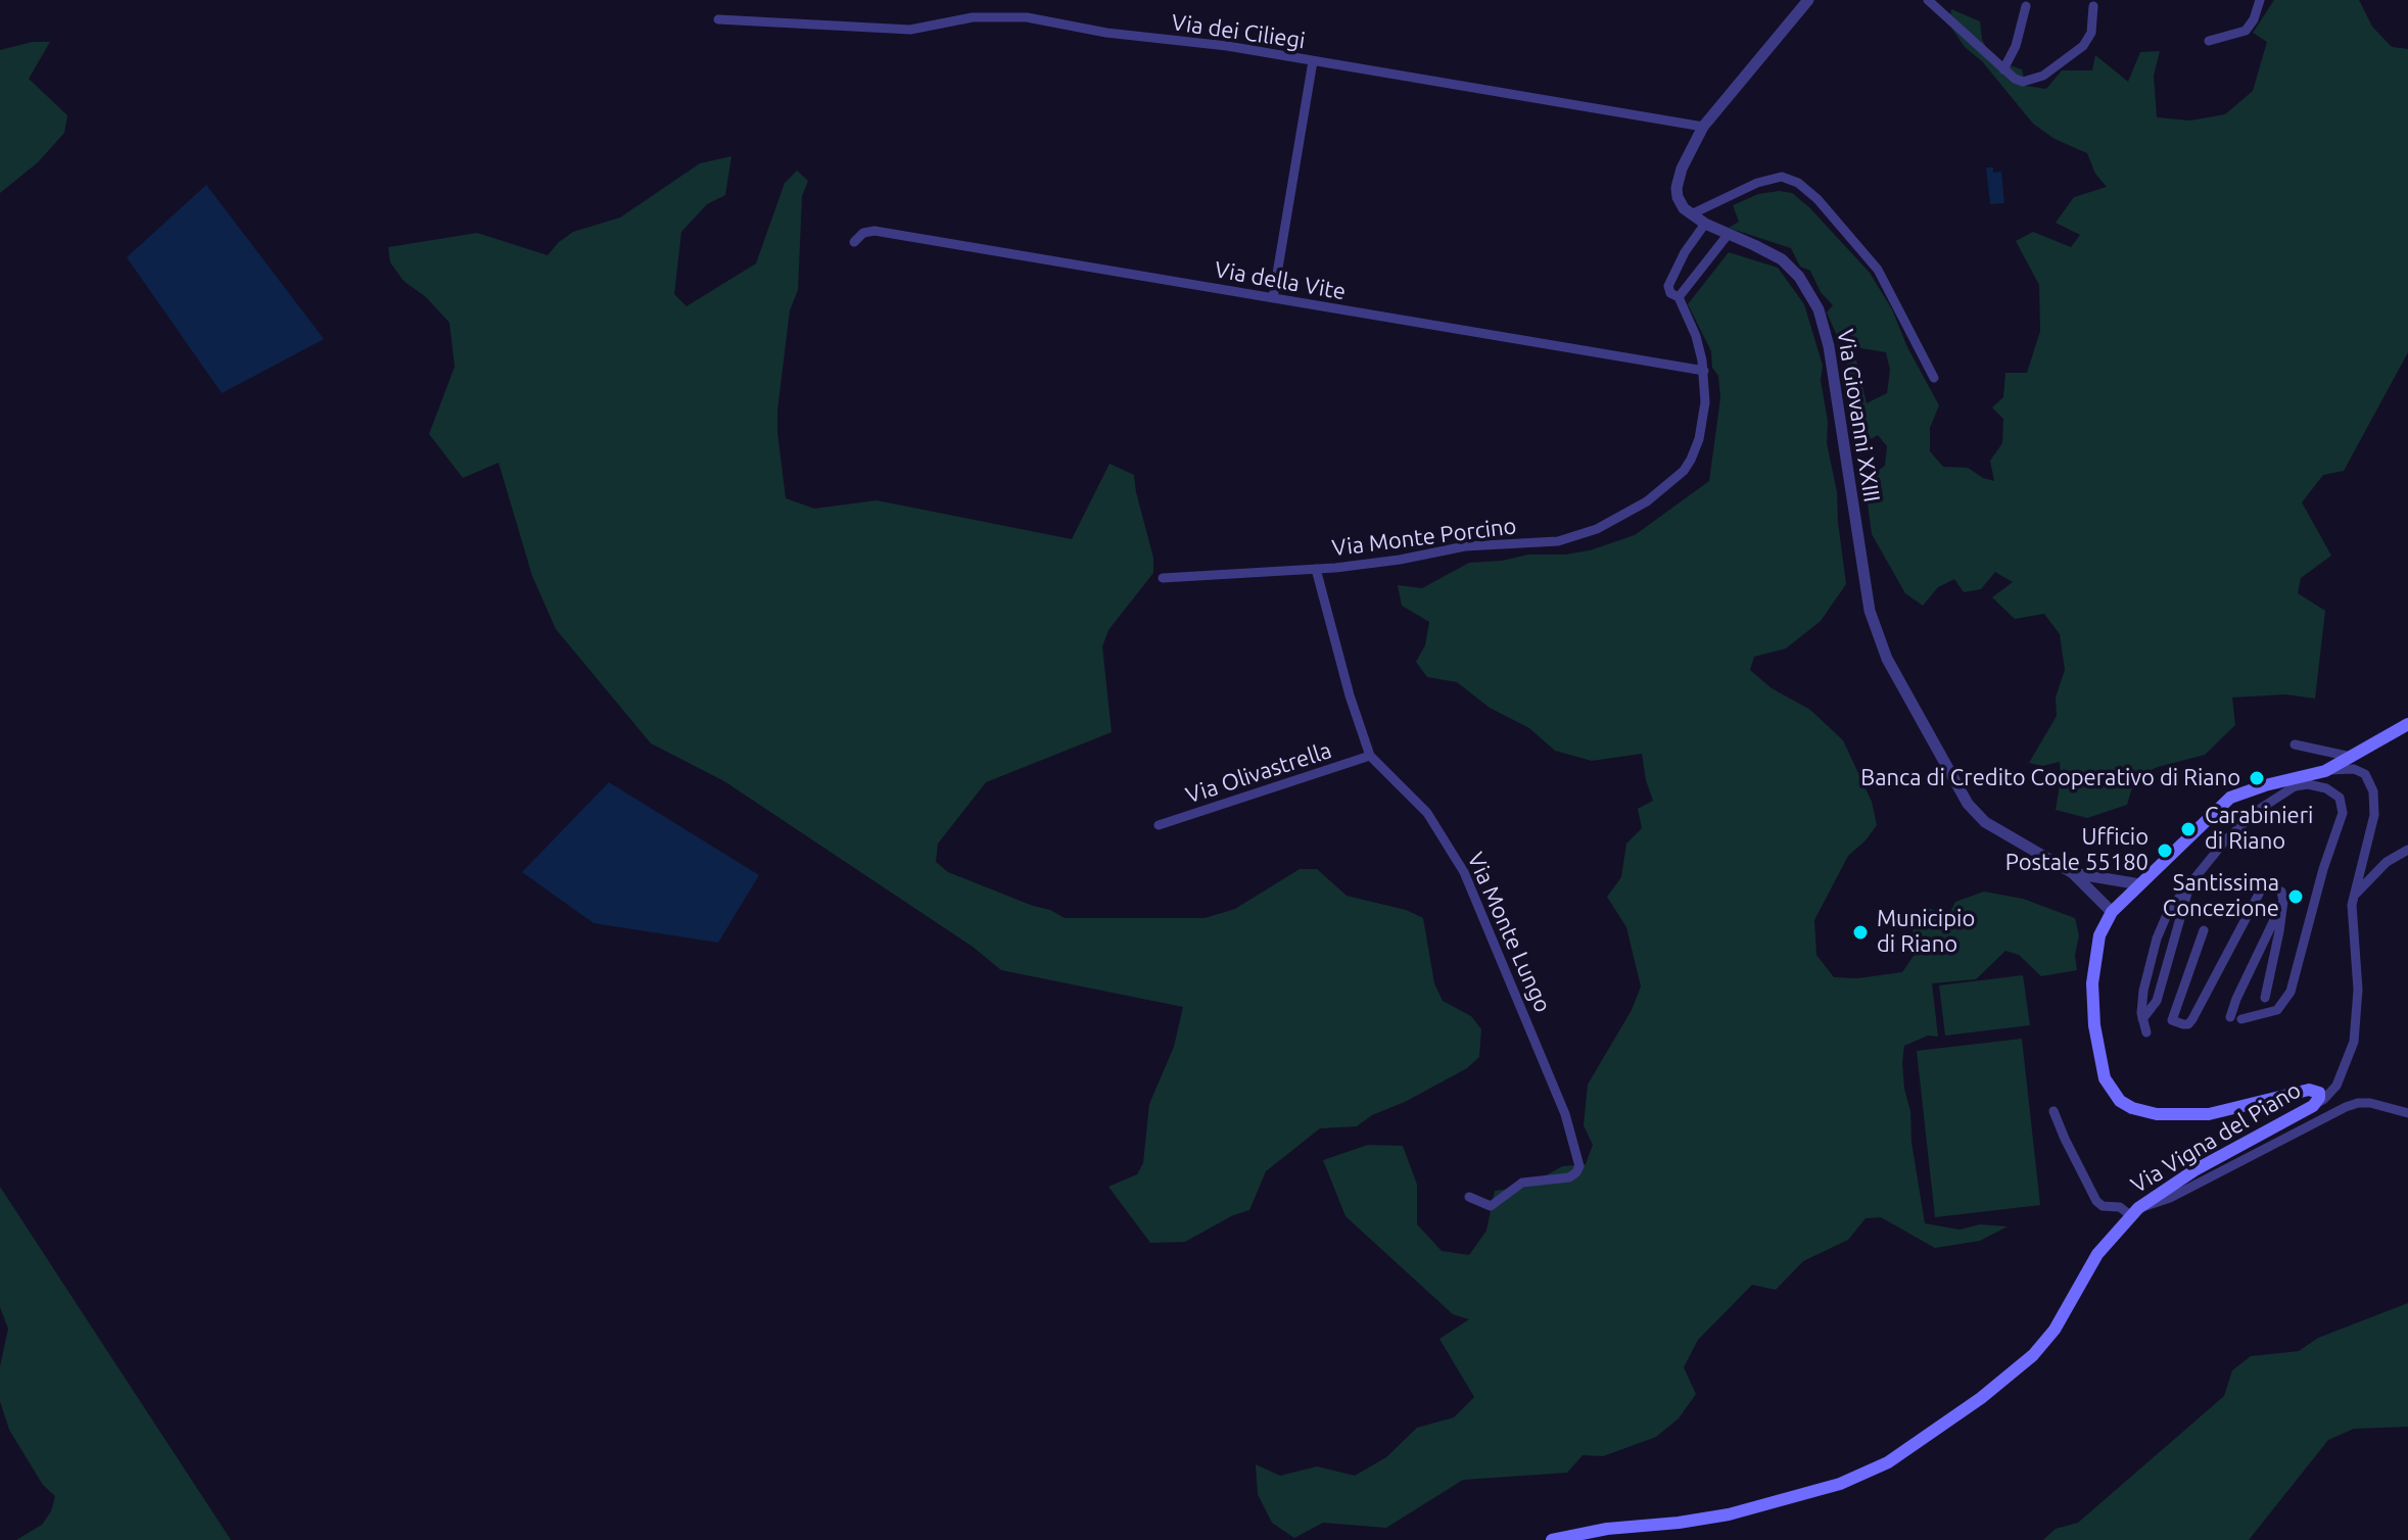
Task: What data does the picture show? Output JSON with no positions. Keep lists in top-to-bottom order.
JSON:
{
  "streets": {
    "main road": ["Via Vigna del Piano"],
    "street": [
      "Via dei Ciliegi",
      "Via della Vite",
      "Via Giovanni XXIII",
      "Via Monte Porcino",
      "Via Olivastrella",
      "Via Monte Lungo"
    ]
  },
  "crossings": [
    ["Via della Vite", "Via Monte Porcino"],
    ["Via Giovanni XXIII", "Via Monte Porcino"],
    ["Via Giovanni XXIII", "Via Vigna del Piano"],
    ["Via Monte Porcino", "Via Monte Lungo"],
    ["Via Olivastrella", "Via Monte Lungo"]
  ],
  "places": [
    "Banca di Credito Cooperativo di Riano",
    "Carabinieri di Riano",
    "Ufficio Postale 55180",
    "Santissima Concezione",
    "Municipio di Riano"
  ]
}
